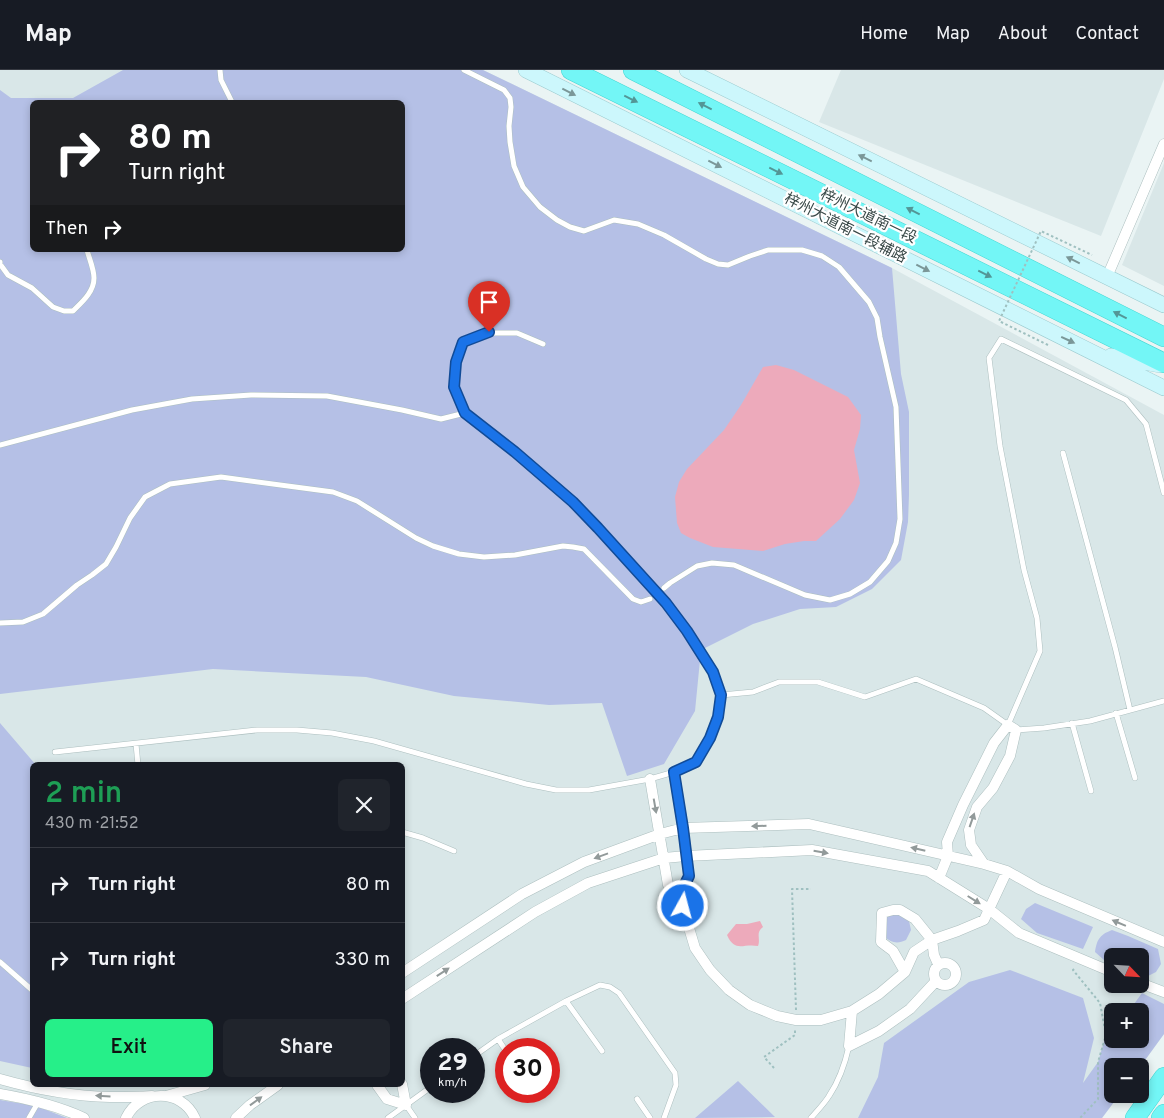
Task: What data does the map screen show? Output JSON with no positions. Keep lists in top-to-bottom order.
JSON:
{
  "streets": {
    "highway": ["梓州大道南一段"],
    "main road": ["梓州大道南一段辅路"]
  },
  "north": "bottom right",
  "page": {
    "header": "Map",
    "nav": [
      "Home",
      "Map",
      "About",
      "Contact"
    ],
    "turn": ["80 m", "Turn right"],
    "then": "Then",
    "heading": ["2 min", "430 m · 21:52"],
    "list": [
      {
        "name": "Turn right",
        "value": "80 m"
      },
      {
        "name": "Turn right",
        "value": "330 m"
      }
    ],
    "map_buttons": ["+", "−"],
    "buttons": ["Exit", "Share"],
    "speed": "29 km/h",
    "limit": "30"
  }
}
